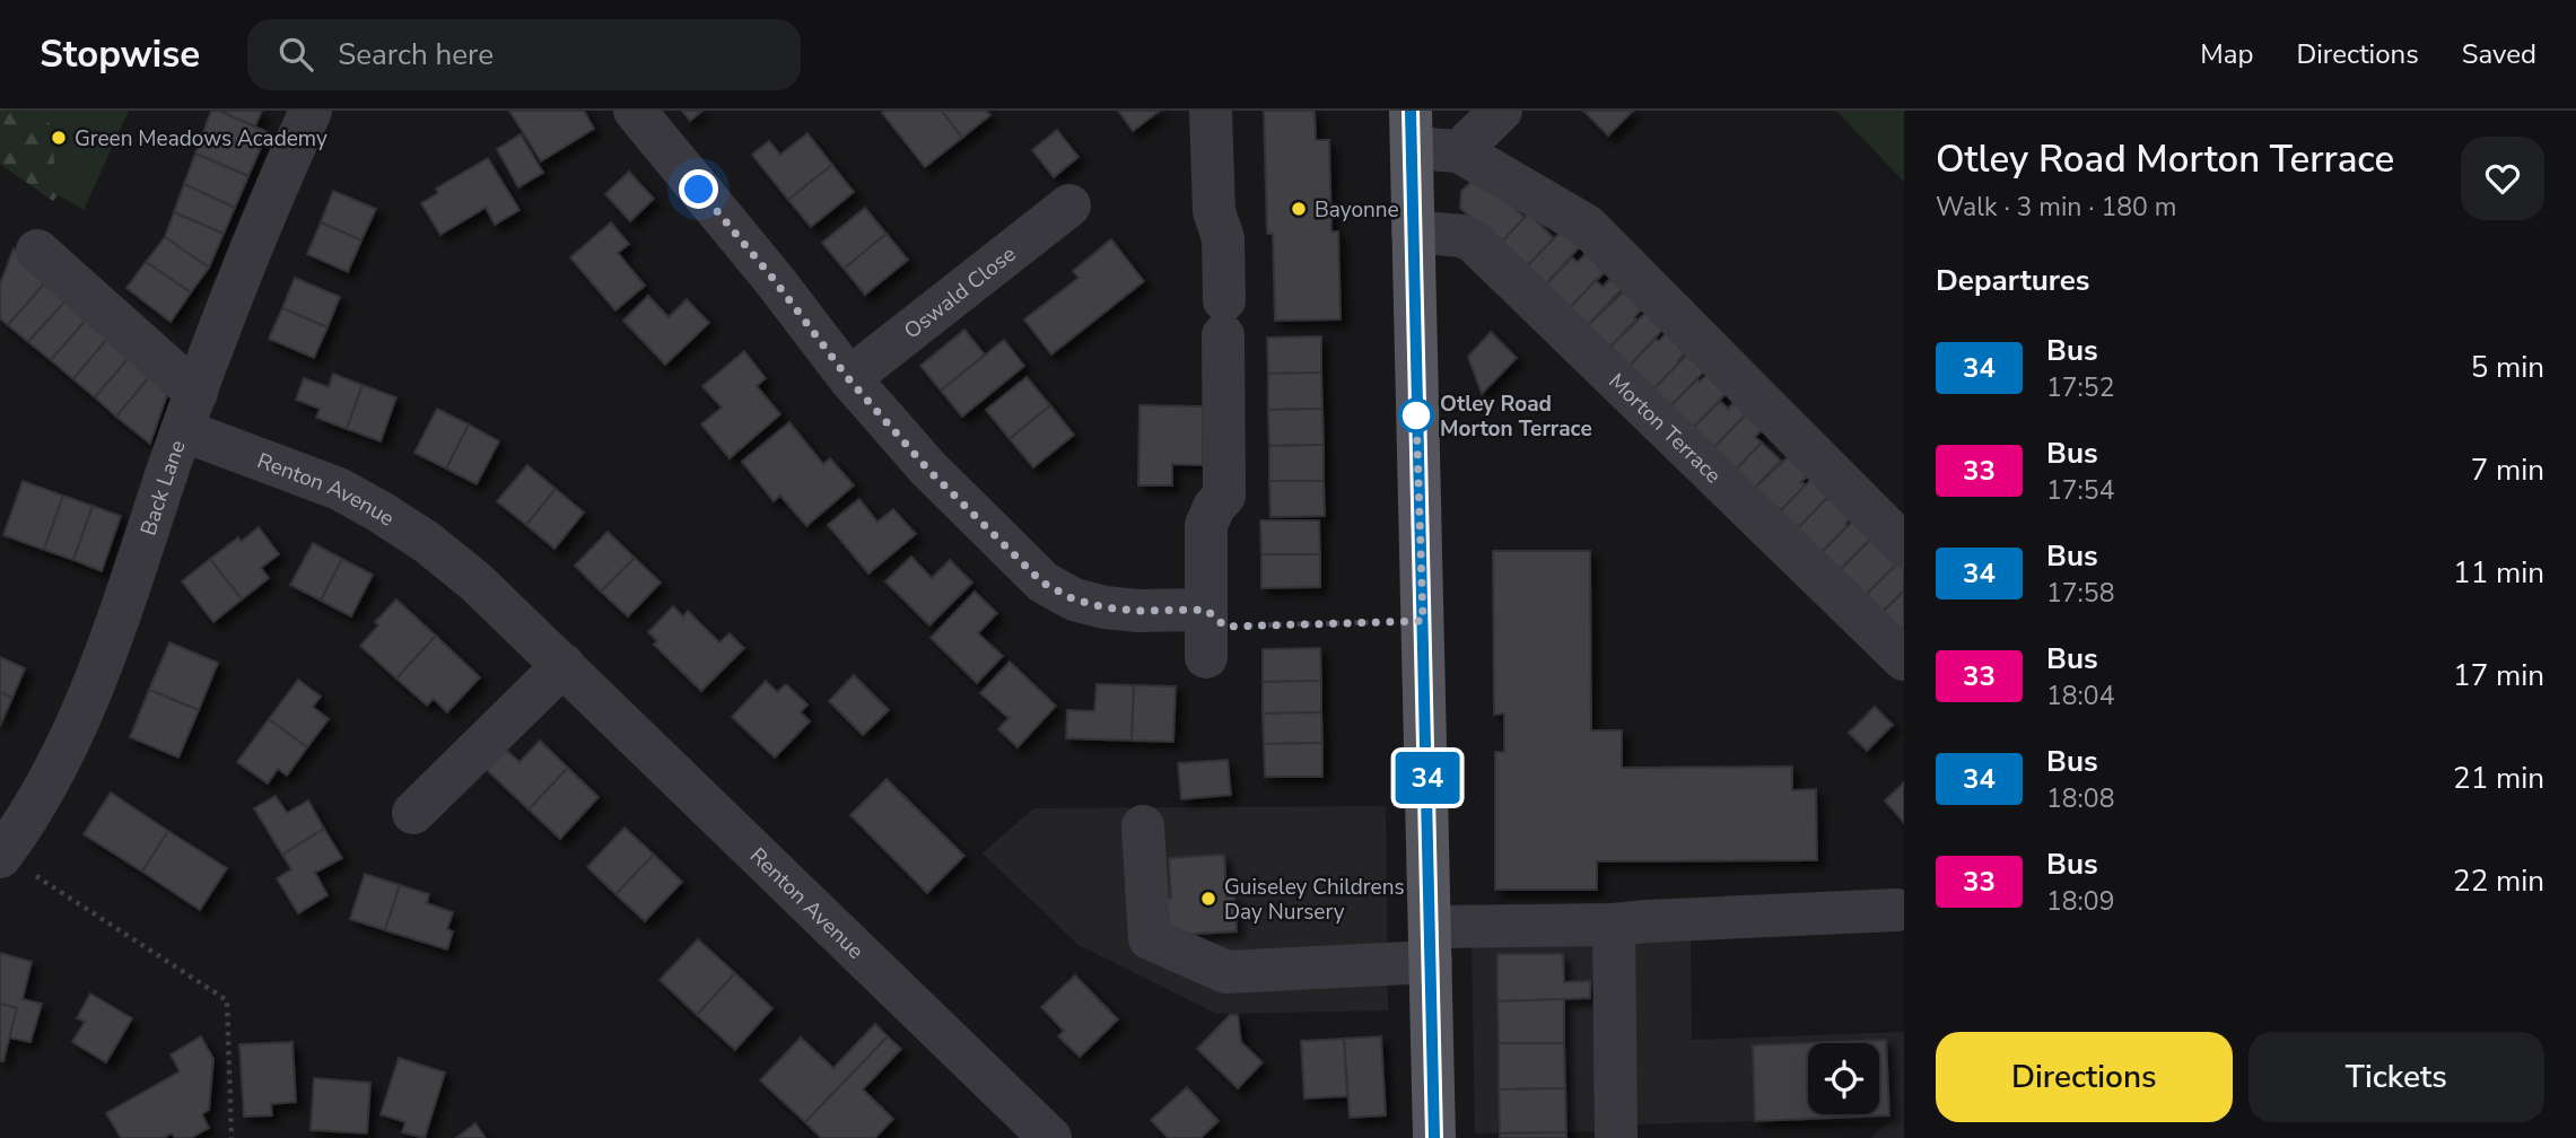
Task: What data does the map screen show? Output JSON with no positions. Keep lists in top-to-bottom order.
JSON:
{
  "streets": {
    "street": [
      "Oswald Close",
      "Morton Terrace",
      "Back Lane",
      "Renton Avenue"
    ]
  },
  "crossings": [
    ["Back Lane", "Renton Avenue"]
  ],
  "places": [
    "Green Meadows Academy",
    "Bayonne",
    "Otley Road Morton Terrace",
    "Guiseley Childrens Day Nursery"
  ],
  "lines": ["bus line 34"],
  "page": {
    "header": "Stopwise",
    "search": "Search here",
    "nav": ["Map", "Directions", "Saved"],
    "on_map": "34",
    "heading": [
      ["Otley Road Morton Terrace", "Walk · 3 min · 180 m"],
      "Departures"
    ],
    "list": [
      {
        "mark": "34",
        "name": "Bus",
        "note": "17:52",
        "value": "5 min"
      },
      {
        "mark": "33",
        "name": "Bus",
        "note": "17:54",
        "value": "7 min"
      },
      {
        "mark": "34",
        "name": "Bus",
        "note": "17:58",
        "value": "11 min"
      },
      {
        "mark": "33",
        "name": "Bus",
        "note": "18:04",
        "value": "17 min"
      },
      {
        "mark": "34",
        "name": "Bus",
        "note": "18:08",
        "value": "21 min"
      },
      {
        "mark": "33",
        "name": "Bus",
        "note": "18:09",
        "value": "22 min"
      }
    ],
    "buttons": ["Directions", "Tickets"]
  }
}
